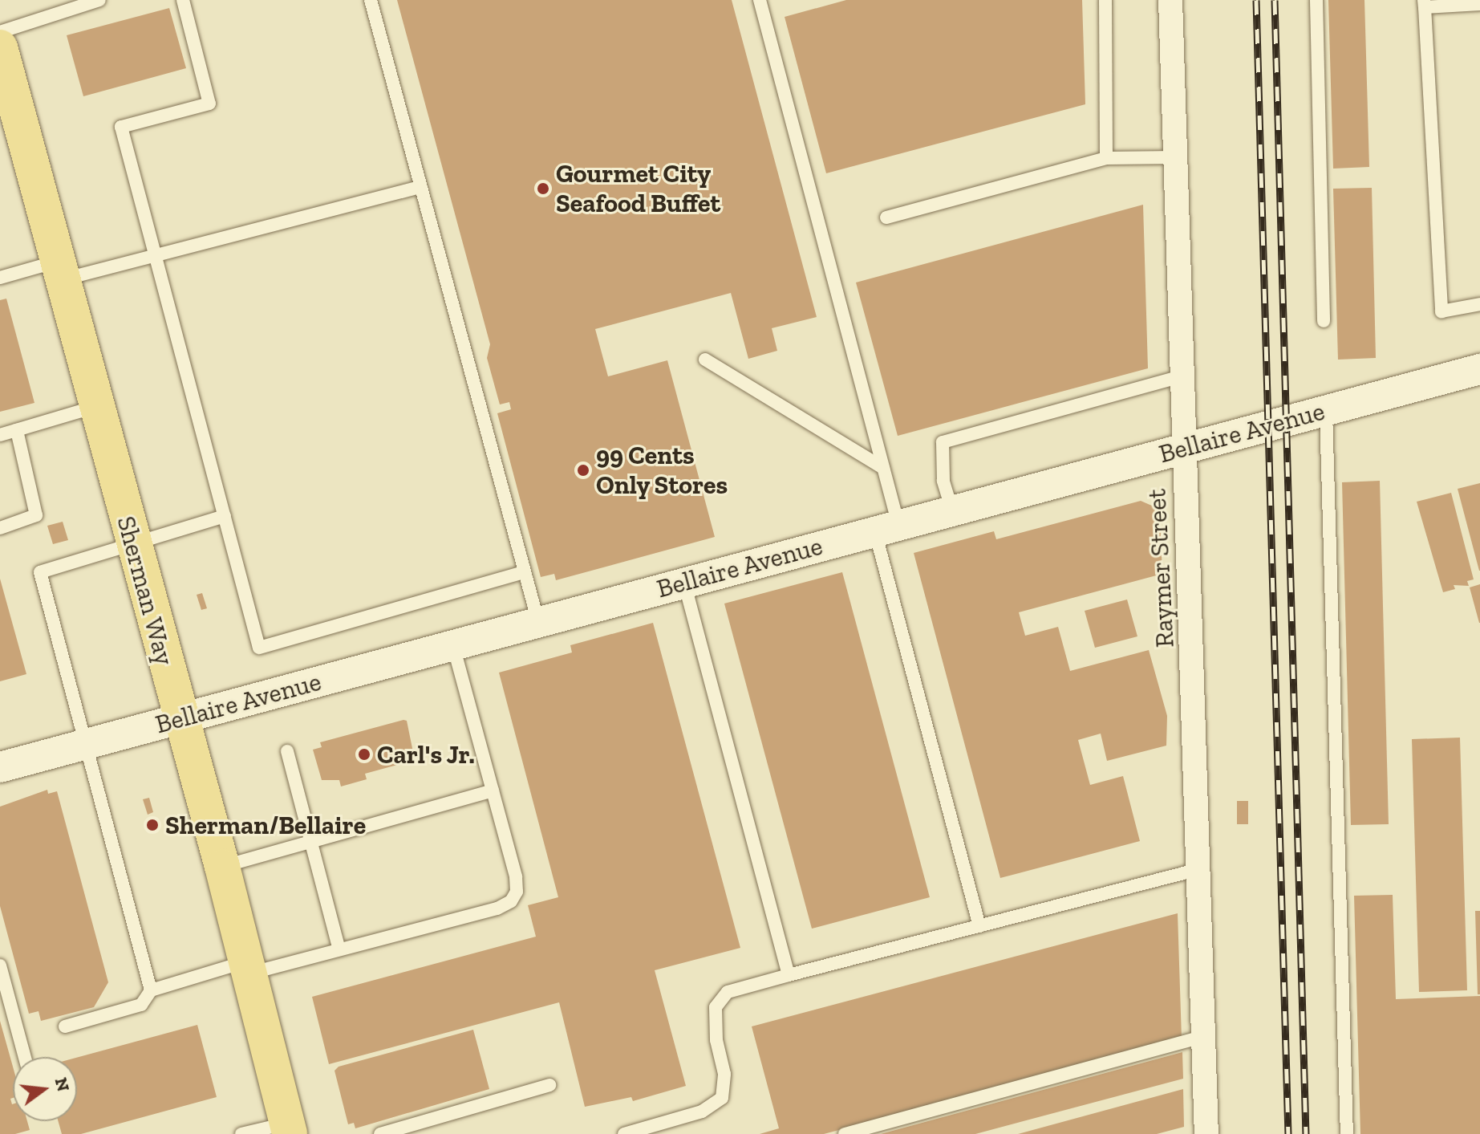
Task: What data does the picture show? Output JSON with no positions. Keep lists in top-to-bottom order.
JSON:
{
  "streets": {
    "main road": ["Sherman Way"],
    "street": ["Bellaire Avenue", "Raymer Street"]
  },
  "crossings": [
    ["Bellaire Avenue", "Raymer Street"],
    ["Bellaire Avenue", "Sherman Way"]
  ],
  "places": [
    "Gourmet City Seafood Buffet",
    "99 Cents Only Stores",
    "Carl's Jr.",
    "Sherman/Bellaire"
  ],
  "north": "right"
}
